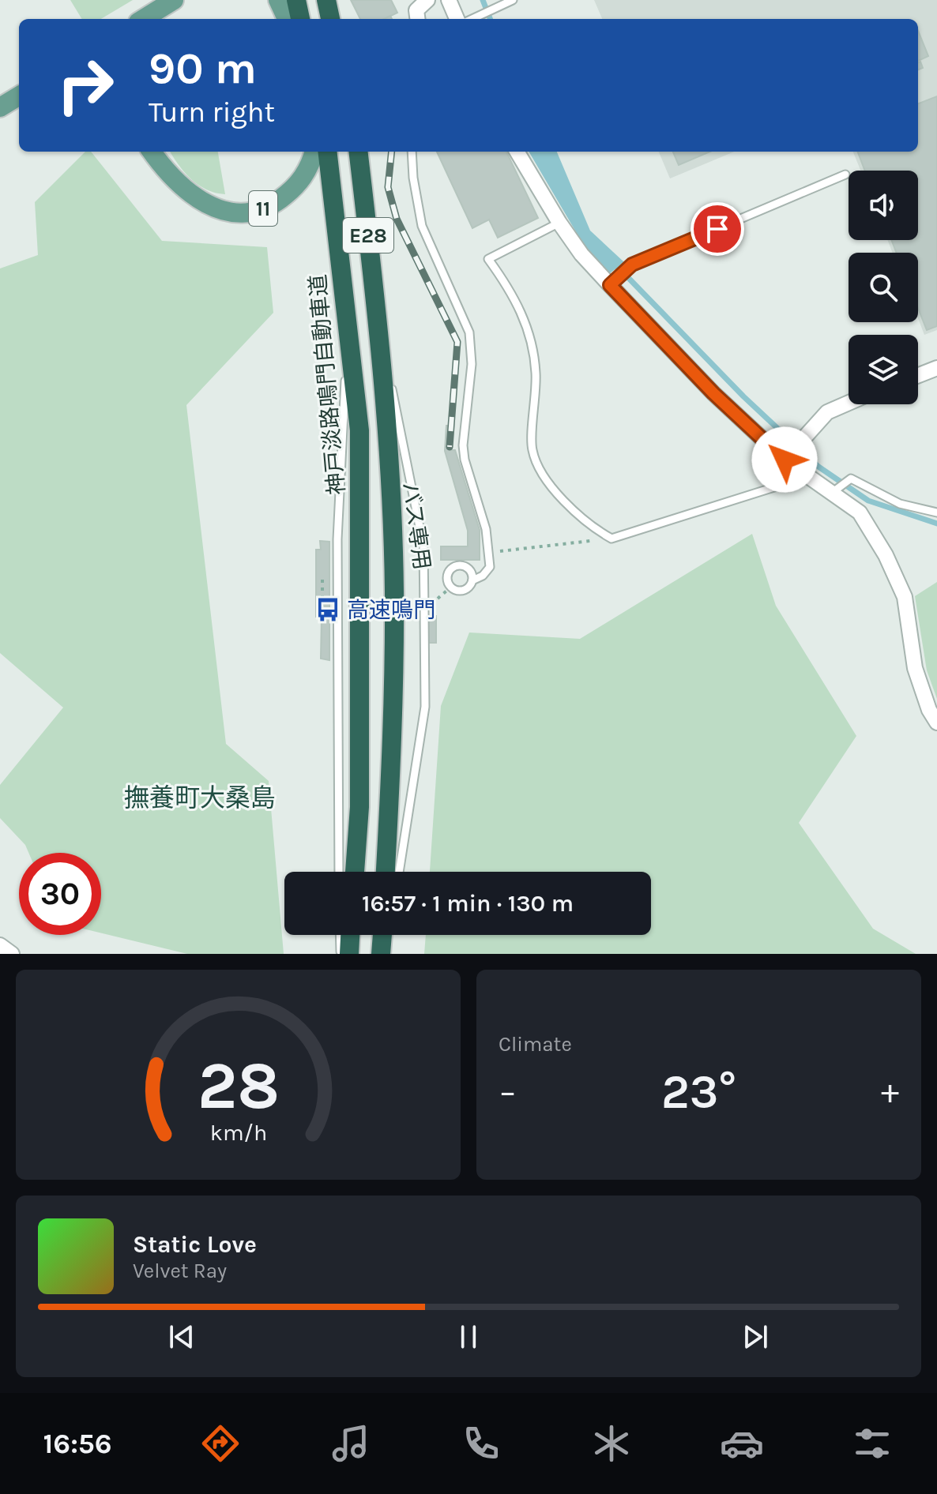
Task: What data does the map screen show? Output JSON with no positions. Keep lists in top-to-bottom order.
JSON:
{
  "streets": {
    "highway": ["E28", "神戸淡路鳴門自動車道"],
    "main road": ["11"],
    "lane": ["バス専用"]
  },
  "crossings": [
    ["E28", "バス専用"]
  ],
  "districts": ["撫養町大桑島"],
  "places": {
    "bus stop": ["高速鳴門"]
  },
  "page": {
    "turn": ["90 m", "Turn right"],
    "limit": "30",
    "trip": "16:57 · 1 min · 130 m",
    "tile": "Climate",
    "heat": ["−", "23°", "+"],
    "song": ["Static Love", "Velvet Ray"],
    "tabs": "16:56",
    "gauge": ["28", "km/h"]
  }
}
